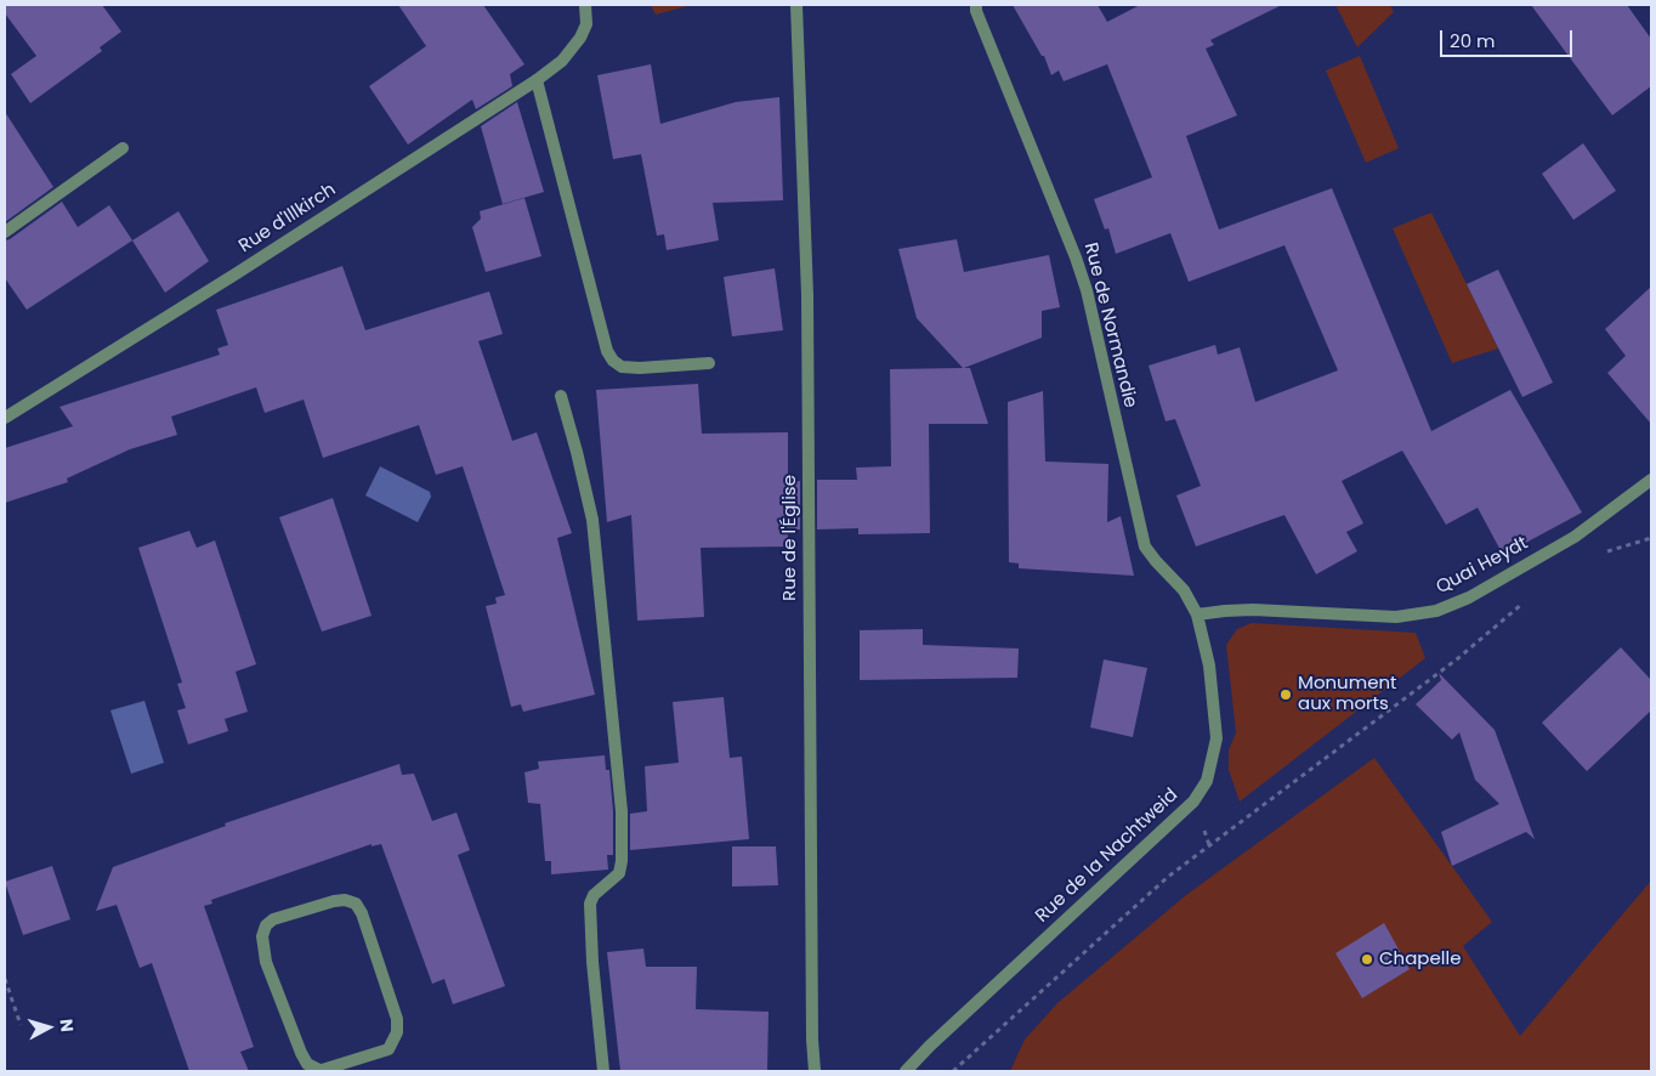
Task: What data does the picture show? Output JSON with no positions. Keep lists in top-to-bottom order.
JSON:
{
  "streets": {
    "street": [
      "Rue d'Illkirch",
      "Rue de Normandie",
      "Rue de l'Église",
      "Quai Heydt",
      "Rue de la Nachtweid"
    ]
  },
  "crossings": [
    ["Rue de Normandie", "Quai Heydt"],
    ["Rue de Normandie", "Rue de la Nachtweid"],
    ["Quai Heydt", "Rue de la Nachtweid"]
  ],
  "places": ["Monument aux morts", "Chapelle"],
  "scale_bar": "20 m",
  "north": "right"
}
